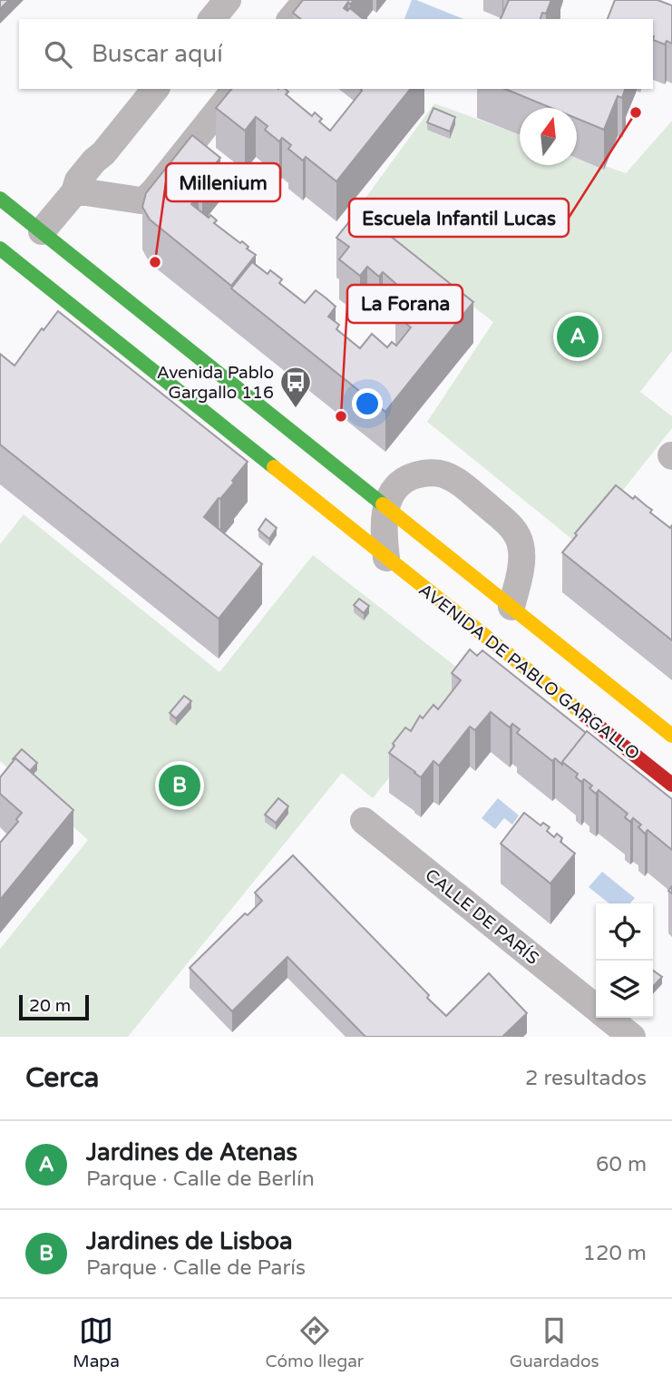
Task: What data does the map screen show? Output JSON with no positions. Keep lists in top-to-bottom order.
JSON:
{
  "streets": {
    "street": ["AVENIDA DE PABLO GARGALLO", "CALLE DE PARÍS"]
  },
  "places": {
    "other": ["Escuela Infantil Lucas", "Millenium", "La Forana"],
    "bus stop": ["Avenida Pablo Gargallo 116"]
  },
  "scale_bar": "20 m",
  "north": "top",
  "page": {
    "search": "Buscar aquí",
    "pins": ["A", "B"],
    "scale": "20 m",
    "heading": ["Cerca", "2 resultados"],
    "list": [
      {
        "mark": "A",
        "name": "Jardines de Atenas",
        "note": "Parque · Calle de Berlín",
        "value": "60 m"
      },
      {
        "mark": "B",
        "name": "Jardines de Lisboa",
        "note": "Parque · Calle de París",
        "value": "120 m"
      }
    ],
    "nav": ["Mapa", "Cómo llegar", "Guardados"]
  }
}
